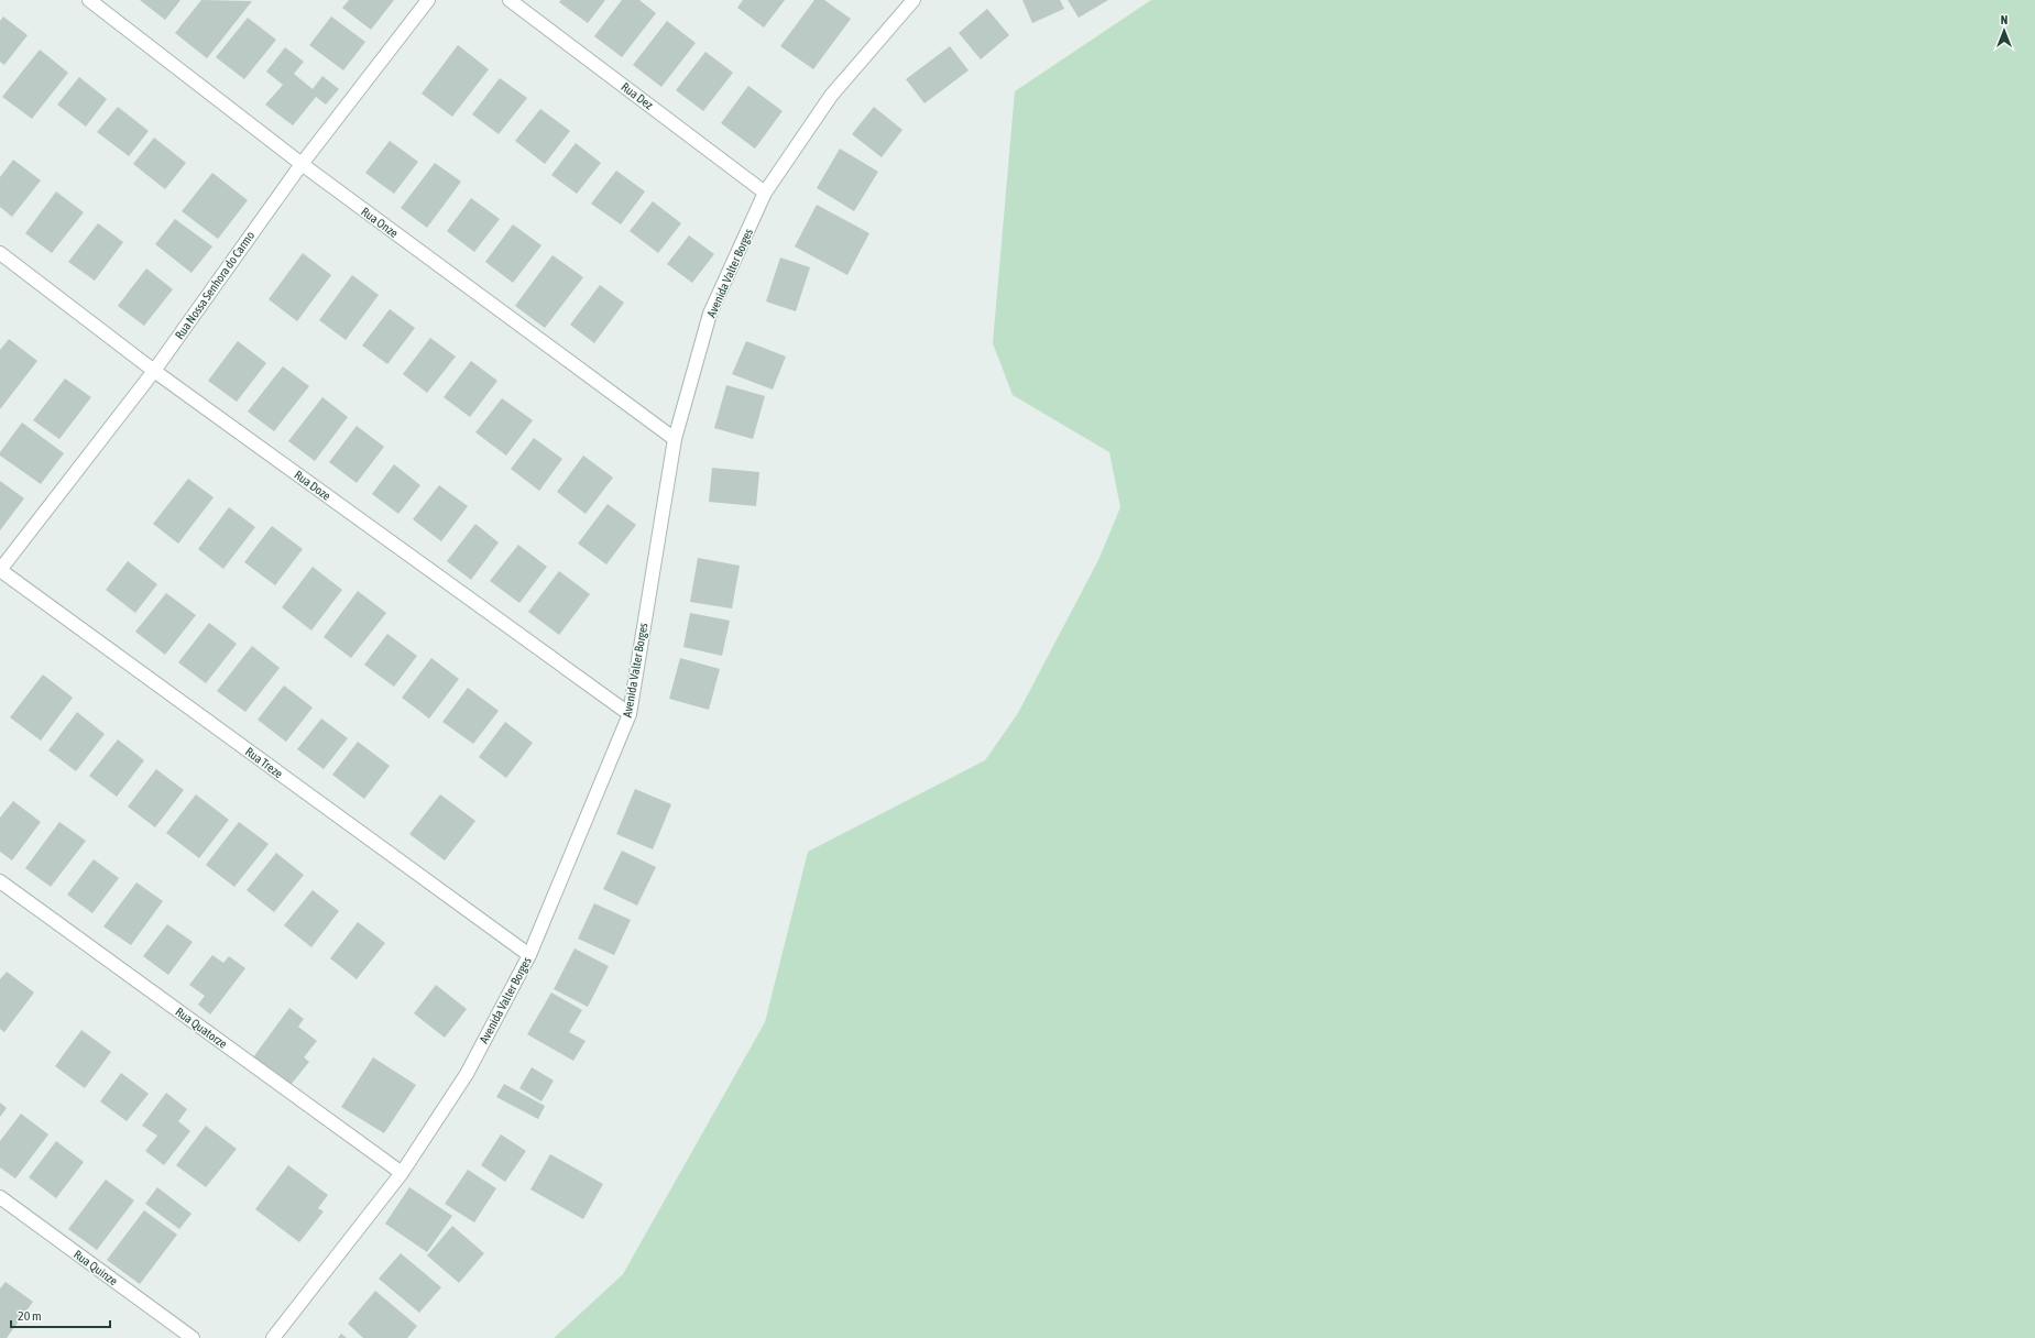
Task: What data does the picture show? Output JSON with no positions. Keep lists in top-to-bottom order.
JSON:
{
  "streets": {
    "street": [
      "Rua Dez",
      "Rua Onze",
      "Avenida Valter Borges",
      "Rua Nossa Senhora do Carmo",
      "Rua Doze",
      "Rua Treze",
      "Rua Quatorze",
      "Rua Quinze"
    ]
  },
  "crossings": [
    ["Rua Dez", "Avenida Valter Borges"],
    ["Rua Onze", "Avenida Valter Borges"],
    ["Rua Onze", "Rua Nossa Senhora do Carmo"],
    ["Avenida Valter Borges", "Rua Doze"],
    ["Avenida Valter Borges", "Rua Treze"],
    ["Avenida Valter Borges", "Rua Quatorze"],
    ["Rua Nossa Senhora do Carmo", "Rua Doze"],
    ["Rua Nossa Senhora do Carmo", "Rua Treze"]
  ],
  "scale_bar": "20 m",
  "north": "top"
}
